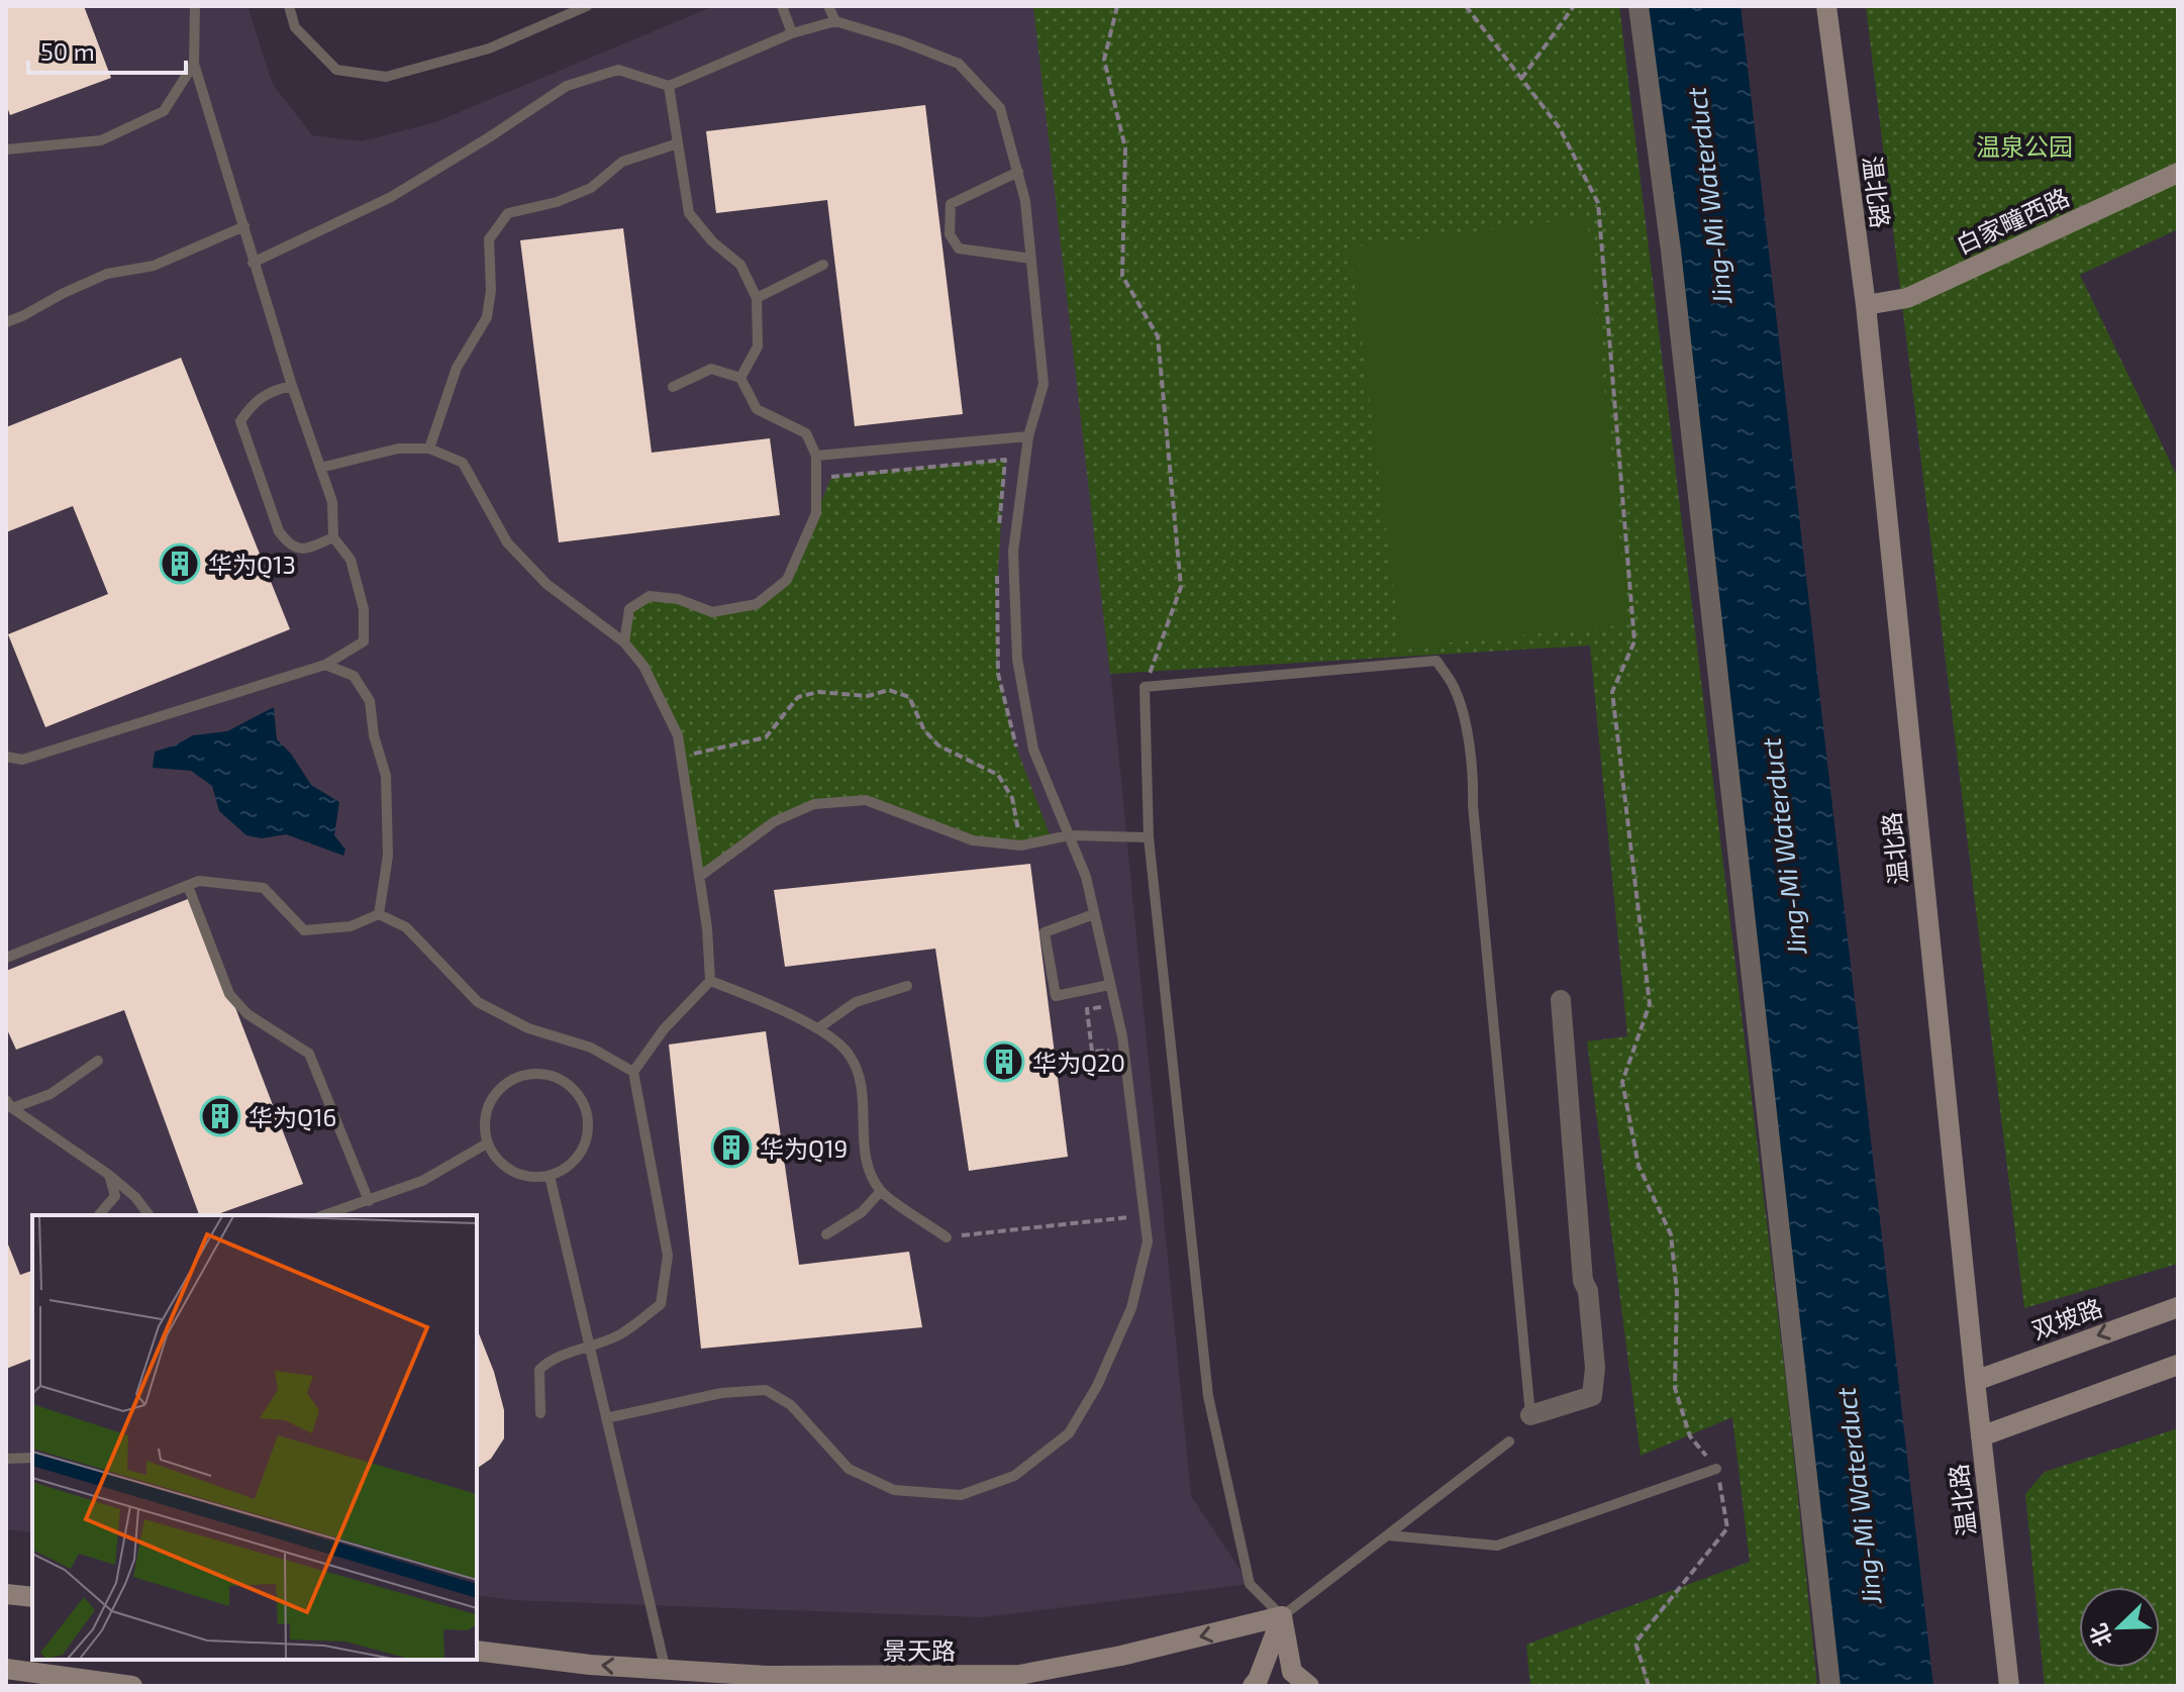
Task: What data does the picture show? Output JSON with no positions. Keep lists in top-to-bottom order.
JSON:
{
  "streets": {
    "main road": [
      "温北路",
      "白家疃西路",
      "双坡路",
      "景天路"
    ]
  },
  "crossings": [
    ["温北路", "白家疃西路"],
    ["温北路", "双坡路"]
  ],
  "one_way": ["景天路"],
  "water": ["Jing-Mi Waterduct"],
  "parks": ["温泉公园"],
  "places": {
    "building": [
      "华为Q13",
      "华为Q20",
      "华为Q16",
      "华为Q19"
    ]
  },
  "scale_bar": "50 m",
  "north": "bottom left"
}
